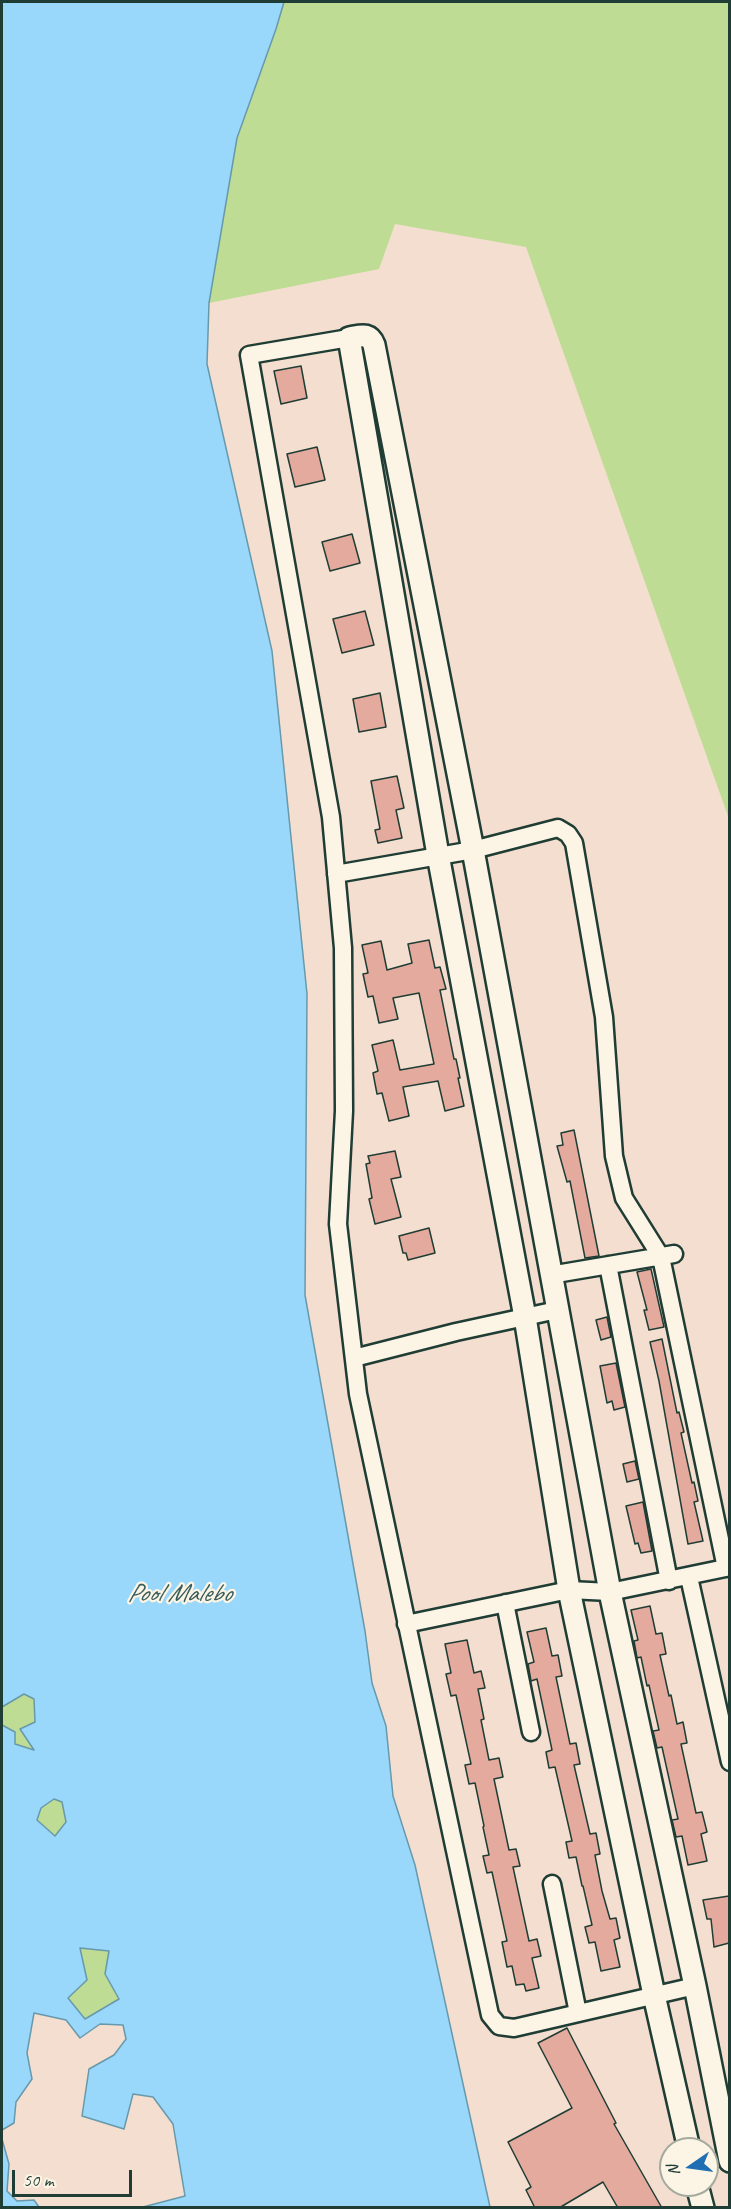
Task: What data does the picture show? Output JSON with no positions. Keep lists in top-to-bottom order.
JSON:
{
  "water": ["Pool Malebo"],
  "scale_bar": "50 m",
  "north": "left"
}
